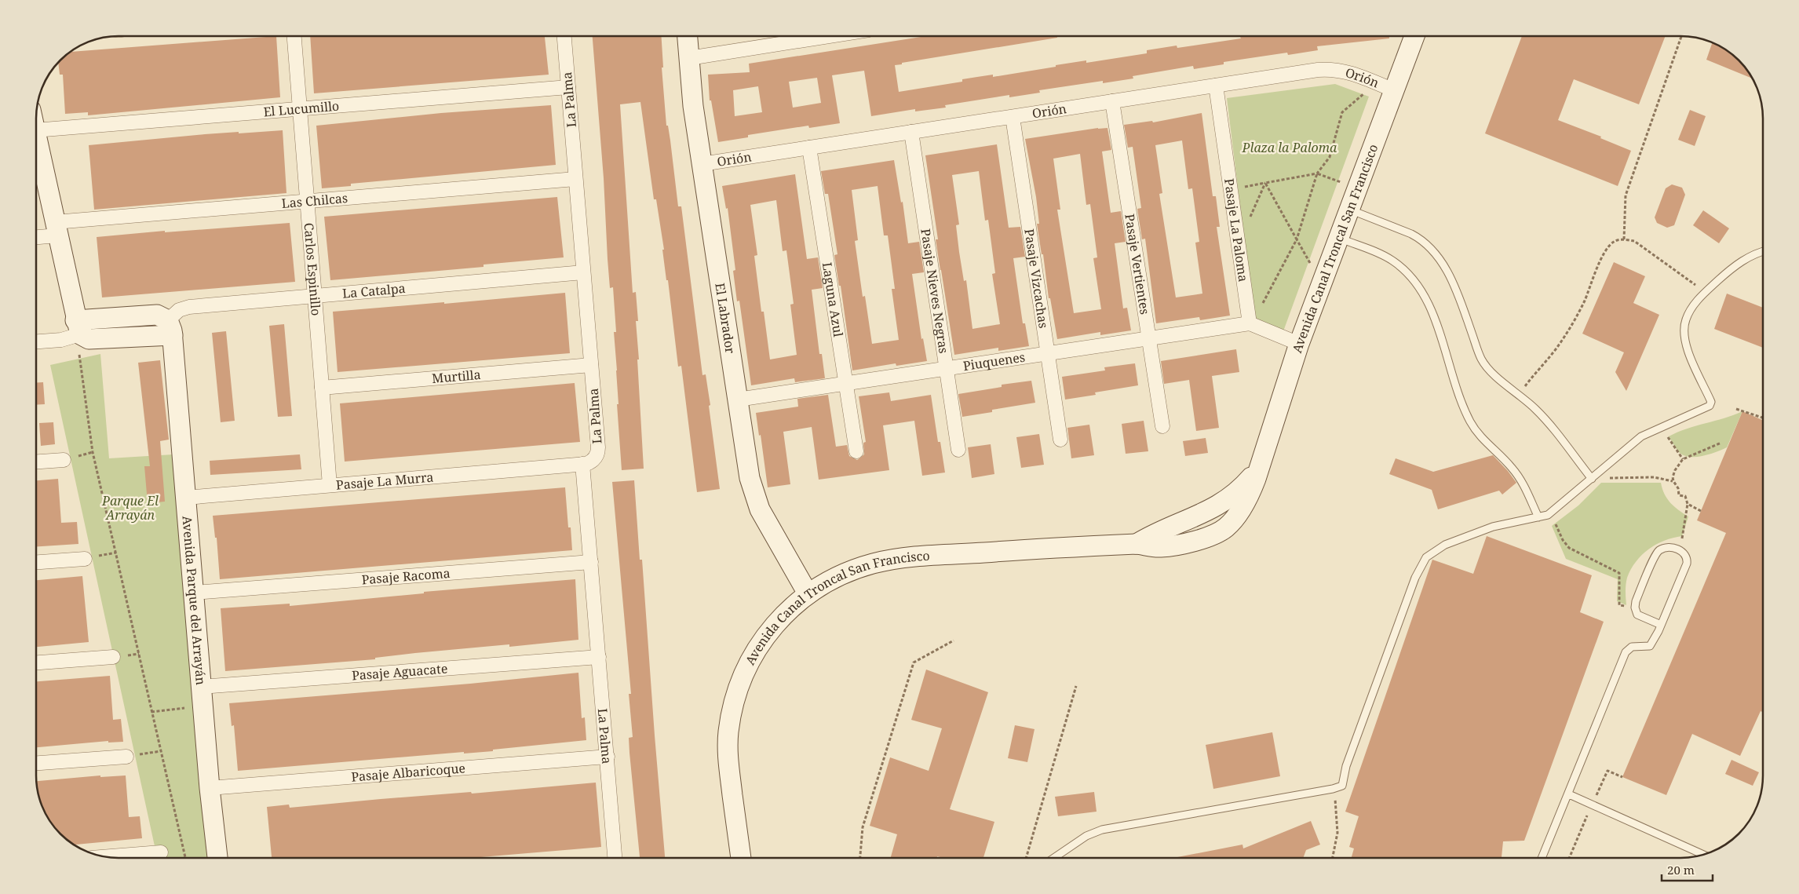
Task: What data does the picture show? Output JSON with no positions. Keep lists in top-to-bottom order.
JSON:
{
  "streets": {
    "street": [
      "Orión",
      "La Palma",
      "El Lucumillo",
      "Las Chilcas",
      "Pasaje La Paloma",
      "Avenida Canal Troncal San Francisco",
      "Pasaje Vertientes",
      "Carlos Espinillo",
      "Pasaje Vizcachas",
      "La Catalpa",
      "Pasaje Nieves Negras",
      "Laguna Azul",
      "El Labrador",
      "Piuquenes",
      "Murtilla",
      "Pasaje La Murra",
      "Pasaje Racoma",
      "Avenida Parque del Arrayán",
      "Pasaje Aguacate",
      "Pasaje Albaricoque"
    ]
  },
  "crossings": [
    ["Orión", "Pasaje La Paloma"],
    ["Orión", "Avenida Canal Troncal San Francisco"],
    ["Orión", "Pasaje Vertientes"],
    ["Orión", "Pasaje Vizcachas"],
    ["Orión", "Pasaje Nieves Negras"],
    ["Orión", "Laguna Azul"],
    ["Orión", "El Labrador"],
    ["La Palma", "El Lucumillo"],
    ["La Palma", "Las Chilcas"],
    ["La Palma", "La Catalpa"],
    ["La Palma", "Murtilla"],
    ["La Palma", "Pasaje La Murra"],
    ["La Palma", "Pasaje Racoma"],
    ["La Palma", "Pasaje Aguacate"],
    ["La Palma", "Pasaje Albaricoque"],
    ["El Lucumillo", "Carlos Espinillo"],
    ["Las Chilcas", "Carlos Espinillo"],
    ["Pasaje La Paloma", "Piuquenes"],
    ["Avenida Canal Troncal San Francisco", "El Labrador"],
    ["Pasaje Vertientes", "Piuquenes"],
    ["Carlos Espinillo", "La Catalpa"],
    ["Carlos Espinillo", "Murtilla"],
    ["Carlos Espinillo", "Pasaje La Murra"],
    ["Pasaje Vizcachas", "Piuquenes"],
    ["La Catalpa", "Avenida Parque del Arrayán"],
    ["Pasaje Nieves Negras", "Piuquenes"],
    ["Laguna Azul", "Piuquenes"],
    ["El Labrador", "Piuquenes"],
    ["Pasaje La Murra", "Avenida Parque del Arrayán"],
    ["Pasaje Racoma", "Avenida Parque del Arrayán"],
    ["Avenida Parque del Arrayán", "Pasaje Aguacate"],
    ["Avenida Parque del Arrayán", "Pasaje Albaricoque"]
  ],
  "parks": ["Plaza la Paloma", "Parque El Arrayán"],
  "scale_bar": "20 m"
}
